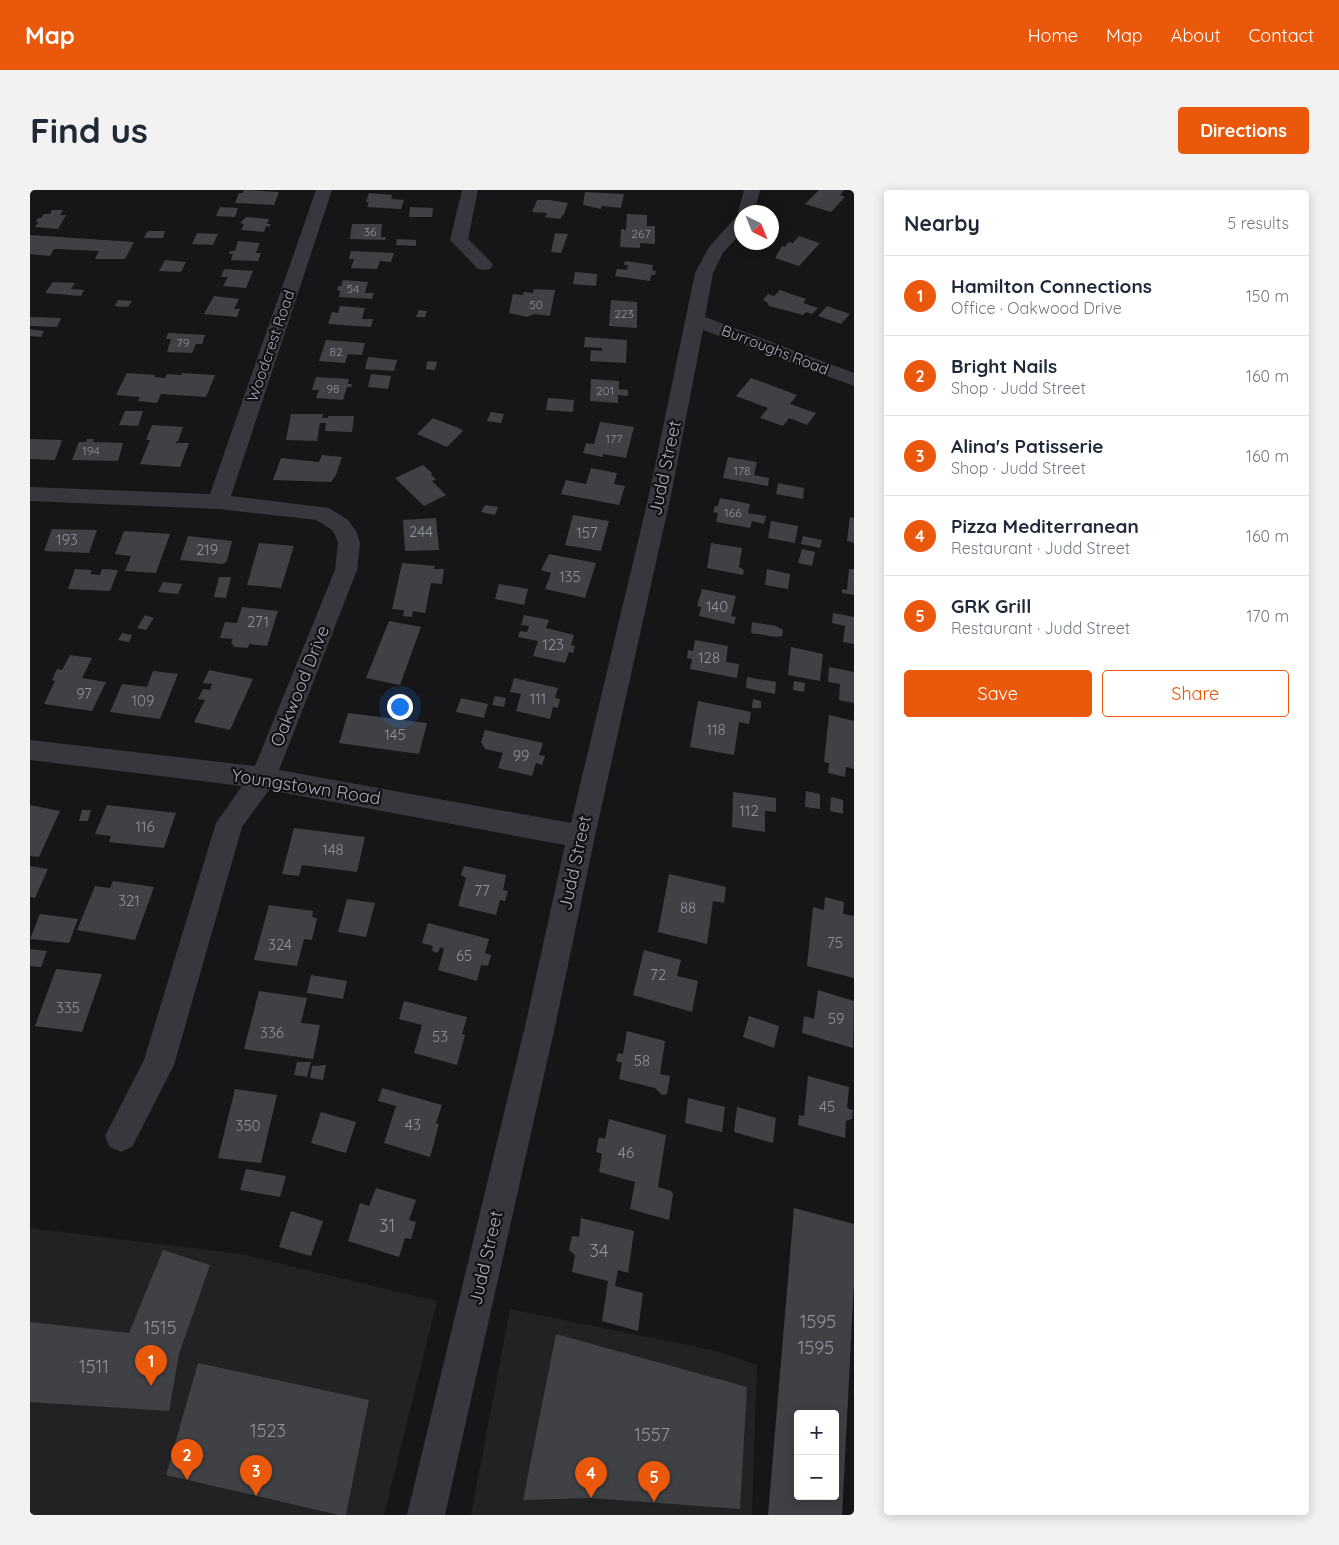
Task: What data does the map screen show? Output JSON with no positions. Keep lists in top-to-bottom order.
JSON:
{
  "streets": {
    "street": [
      "Woodcrest Road",
      "Burroughs Road",
      "Judd Street",
      "Oakwood Drive",
      "Youngstown Road"
    ]
  },
  "crossings": [
    ["Woodcrest Road", "Oakwood Drive"],
    ["Burroughs Road", "Judd Street"],
    ["Judd Street", "Youngstown Road"],
    ["Oakwood Drive", "Youngstown Road"]
  ],
  "house_numbers": [
    "36",
    "267",
    "54",
    "50",
    "223",
    "79",
    "82",
    "98",
    "201",
    "177",
    "194",
    "178",
    "166",
    "244",
    "157",
    "193",
    "219",
    "135",
    "140",
    "271",
    "123",
    "128",
    "97",
    "111",
    "109",
    "118",
    "145",
    "99",
    "112",
    "116",
    "148",
    "77",
    "321",
    "88",
    "75",
    "324",
    "65",
    "72",
    "335",
    "59",
    "336",
    "53",
    "58",
    "45",
    "43",
    "350",
    "46",
    "31",
    "34",
    "1595",
    "1515",
    "1595",
    "1511",
    "1523",
    "1557"
  ],
  "north": "bottom right",
  "page": {
    "header": "Map",
    "nav": [
      "Home",
      "Map",
      "About",
      "Contact"
    ],
    "buttons": [
      "Directions",
      ["Save", "Share"]
    ],
    "title": "Find us",
    "heading": ["Nearby", "5 results"],
    "list": [
      {
        "mark": "1",
        "name": "Hamilton Connections",
        "note": "Office · Oakwood Drive",
        "value": "150 m"
      },
      {
        "mark": "2",
        "name": "Bright Nails",
        "note": "Shop · Judd Street",
        "value": "160 m"
      },
      {
        "mark": "3",
        "name": "Alina's Patisserie",
        "note": "Shop · Judd Street",
        "value": "160 m"
      },
      {
        "mark": "4",
        "name": "Pizza Mediterranean",
        "note": "Restaurant · Judd Street",
        "value": "160 m"
      },
      {
        "mark": "5",
        "name": "GRK Grill",
        "note": "Restaurant · Judd Street",
        "value": "170 m"
      }
    ],
    "pins": [
      "1",
      "2",
      "3",
      "4",
      "5"
    ],
    "map_buttons": ["+", "−"]
  }
}
